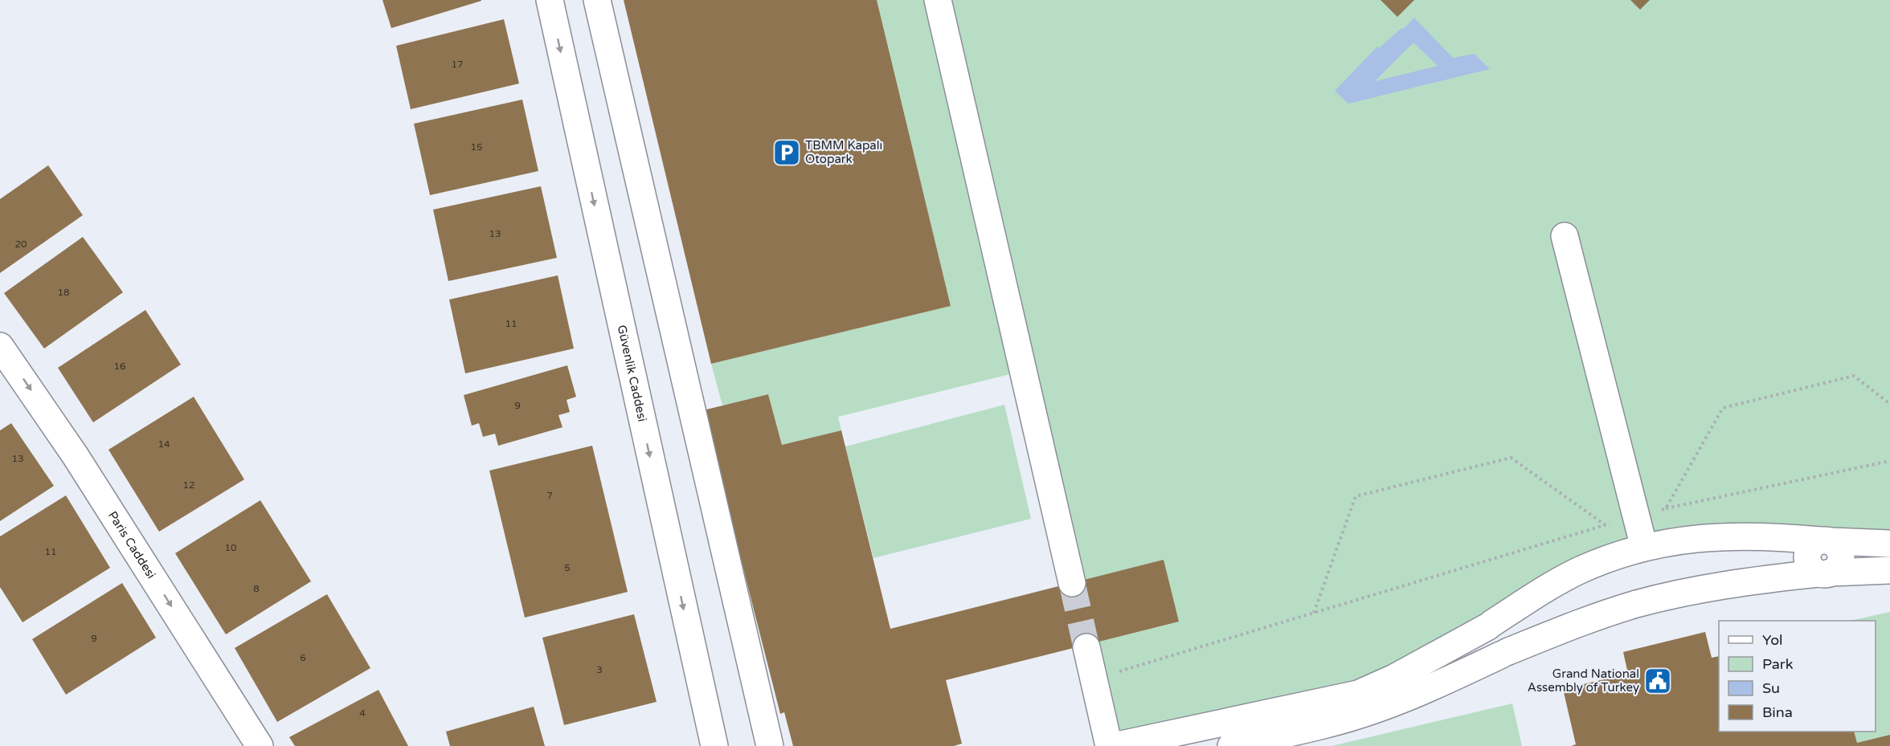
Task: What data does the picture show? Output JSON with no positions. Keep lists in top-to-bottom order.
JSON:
{
  "streets": {
    "main road": ["Güvenlik Caddesi", "Paris Caddesi"]
  },
  "one_way": ["Paris Caddesi"],
  "places": {
    "parking": ["TBMM Kapalı Otopark"],
    "public building": ["Grand National Assembly of Turkey"]
  },
  "house_numbers": [
    "17",
    "15",
    "13",
    "20",
    "18",
    "11",
    "16",
    "9",
    "14",
    "13",
    "12",
    "7",
    "10",
    "11",
    "5",
    "8",
    "9",
    "6",
    "3",
    "4"
  ],
  "legend": [
    "Yol",
    "Park",
    "Su",
    "Bina"
  ]
}
